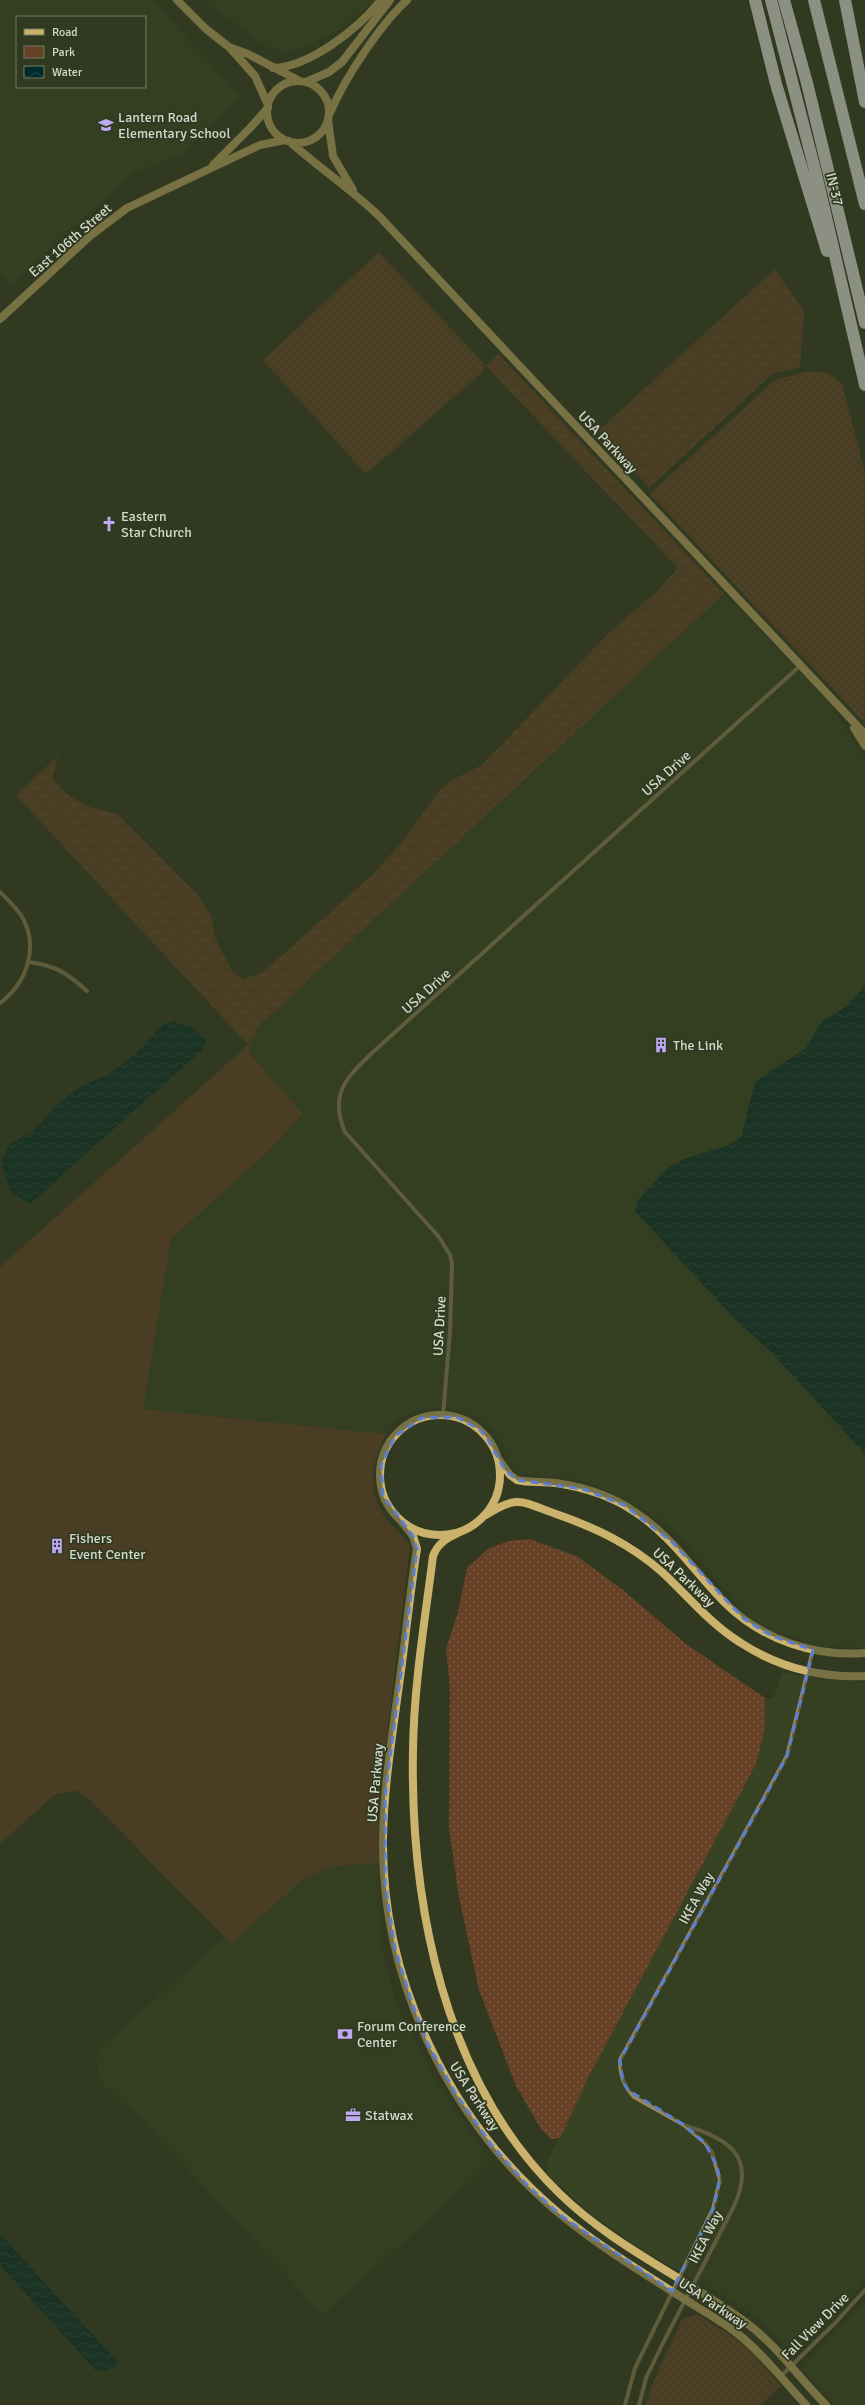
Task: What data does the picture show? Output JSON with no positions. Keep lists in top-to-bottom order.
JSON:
{
  "streets": {
    "highway": ["IN-37"],
    "street": [
      "East 106th Street",
      "USA Parkway",
      "USA Drive",
      "IKEA Way",
      "Fall View Drive"
    ]
  },
  "crossings": [
    ["East 106th Street", "USA Parkway"],
    ["USA Parkway", "USA Drive"],
    ["USA Parkway", "IKEA Way"],
    ["USA Parkway", "Fall View Drive"]
  ],
  "places": {
    "school or university": ["Lantern Road Elementary School"],
    "church": ["Eastern Star Church"],
    "building": ["The Link", "Fishers Event Center"],
    "bank": ["Forum Conference Center"],
    "office": ["Statwax"]
  },
  "legend": ["Road", "Park", "Water"]
}
